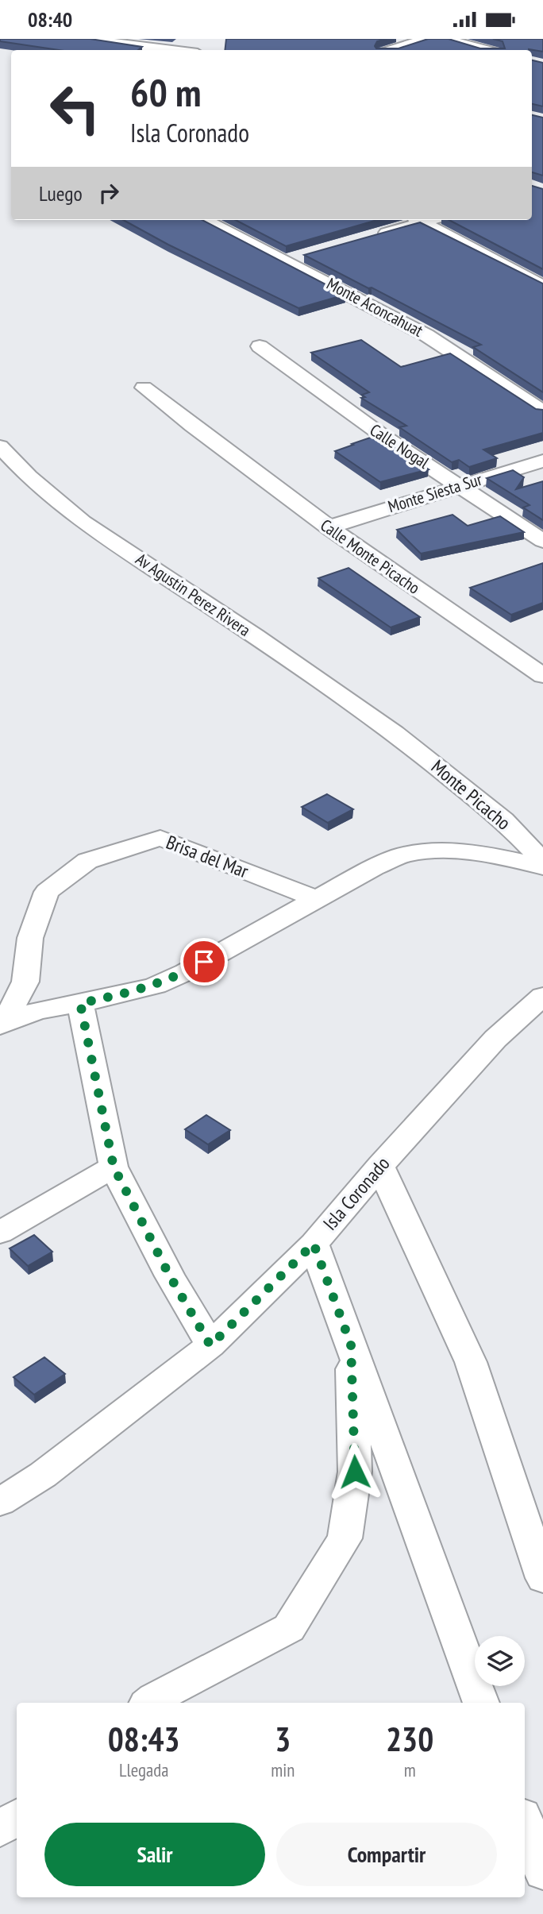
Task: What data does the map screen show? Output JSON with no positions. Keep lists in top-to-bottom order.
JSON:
{
  "streets": {
    "street": [
      "Monte Aconcahuat",
      "Calle Nogal",
      "Monte Siesta Sur",
      "Calle Monte Picacho",
      "Av Agustin Perez Rivera",
      "Monte Picacho",
      "Brisa del Mar",
      "Isla Coronado"
    ]
  },
  "crossings": [
    ["Calle Nogal", "Monte Siesta Sur"],
    ["Monte Siesta Sur", "Calle Monte Picacho"],
    ["Av Agustin Perez Rivera", "Monte Picacho"]
  ],
  "page": {
    "status": "08:40",
    "turn": ["60 m", "Isla Coronado"],
    "then": "Luego",
    "eta": [
      "08:43",
      "Llegada",
      "3",
      "min",
      "230",
      "m"
    ],
    "buttons": ["Salir", "Compartir"]
  }
}
